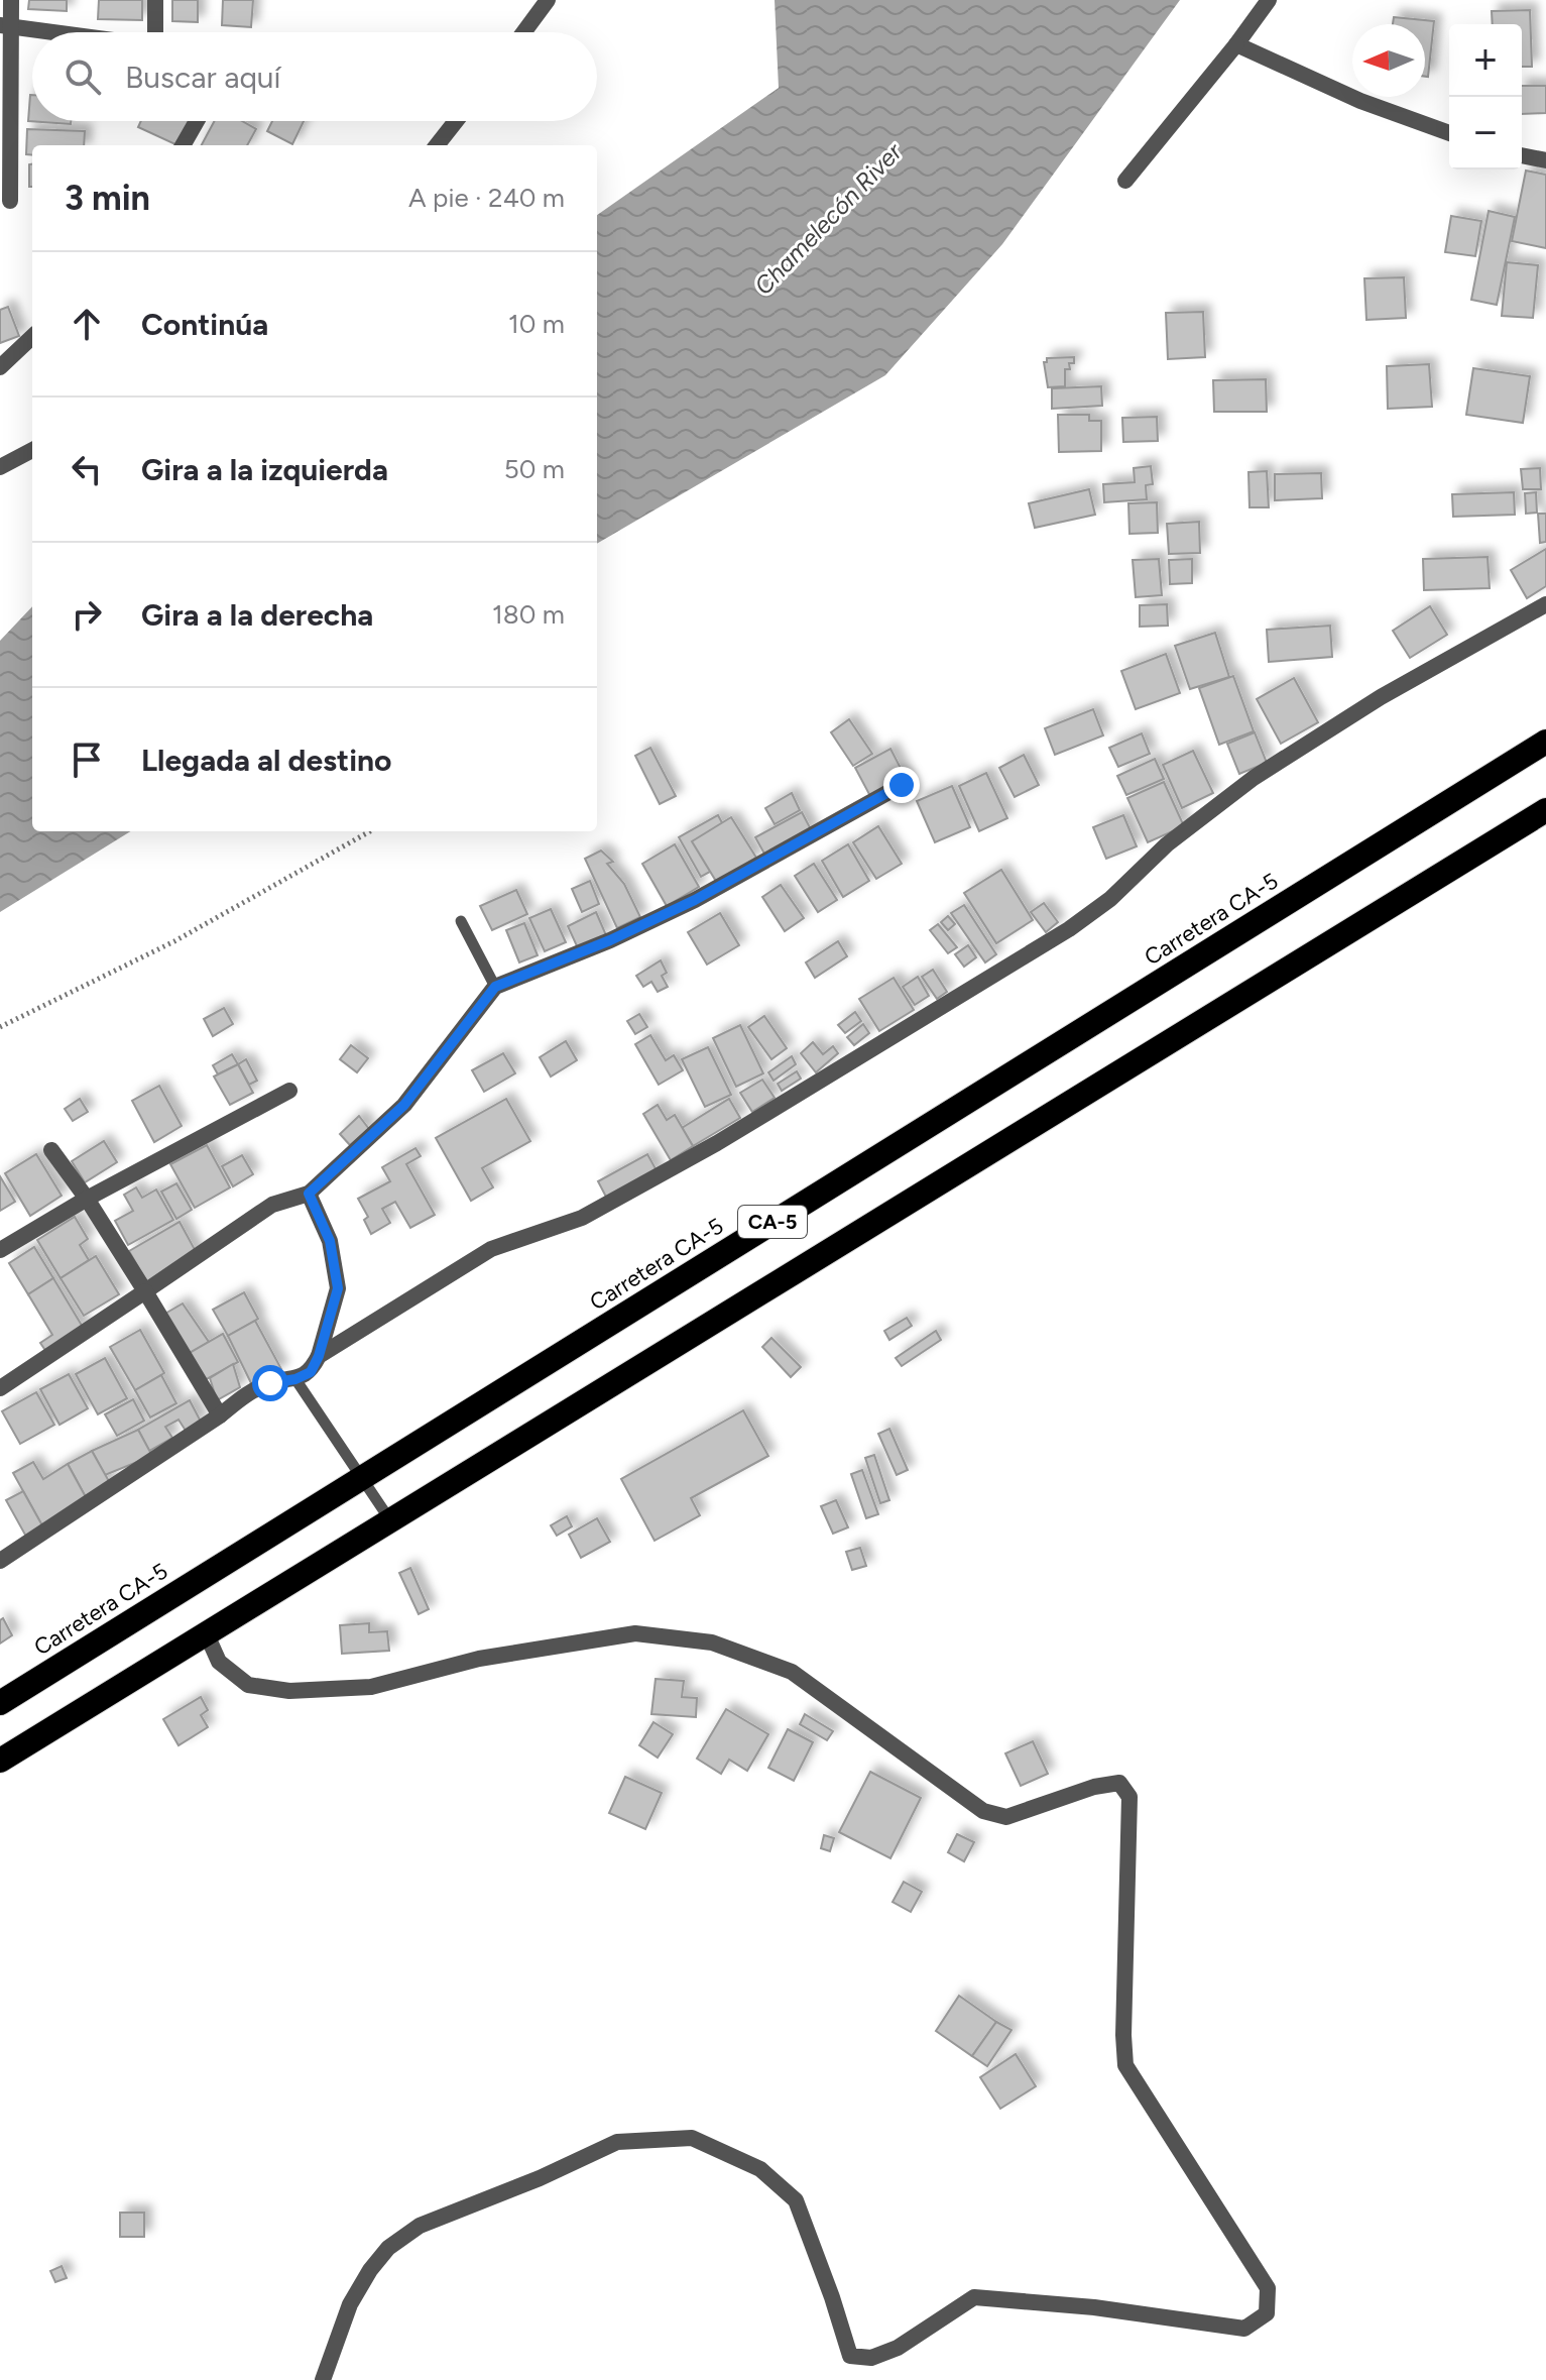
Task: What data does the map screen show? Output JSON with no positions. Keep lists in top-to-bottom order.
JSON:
{
  "streets": {
    "highway": ["Carretera CA-5", "CA-5"]
  },
  "water": ["Chamelecón River"],
  "north": "left",
  "page": {
    "map_buttons": ["+", "−"],
    "search": "Buscar aquí",
    "heading": ["3 min", "A pie · 240 m"],
    "list": [
      ["Continúa", "10 m"],
      ["Gira a la izquierda", "50 m"],
      ["Gira a la derecha", "180 m"],
      "Llegada al destino"
    ]
  }
}
